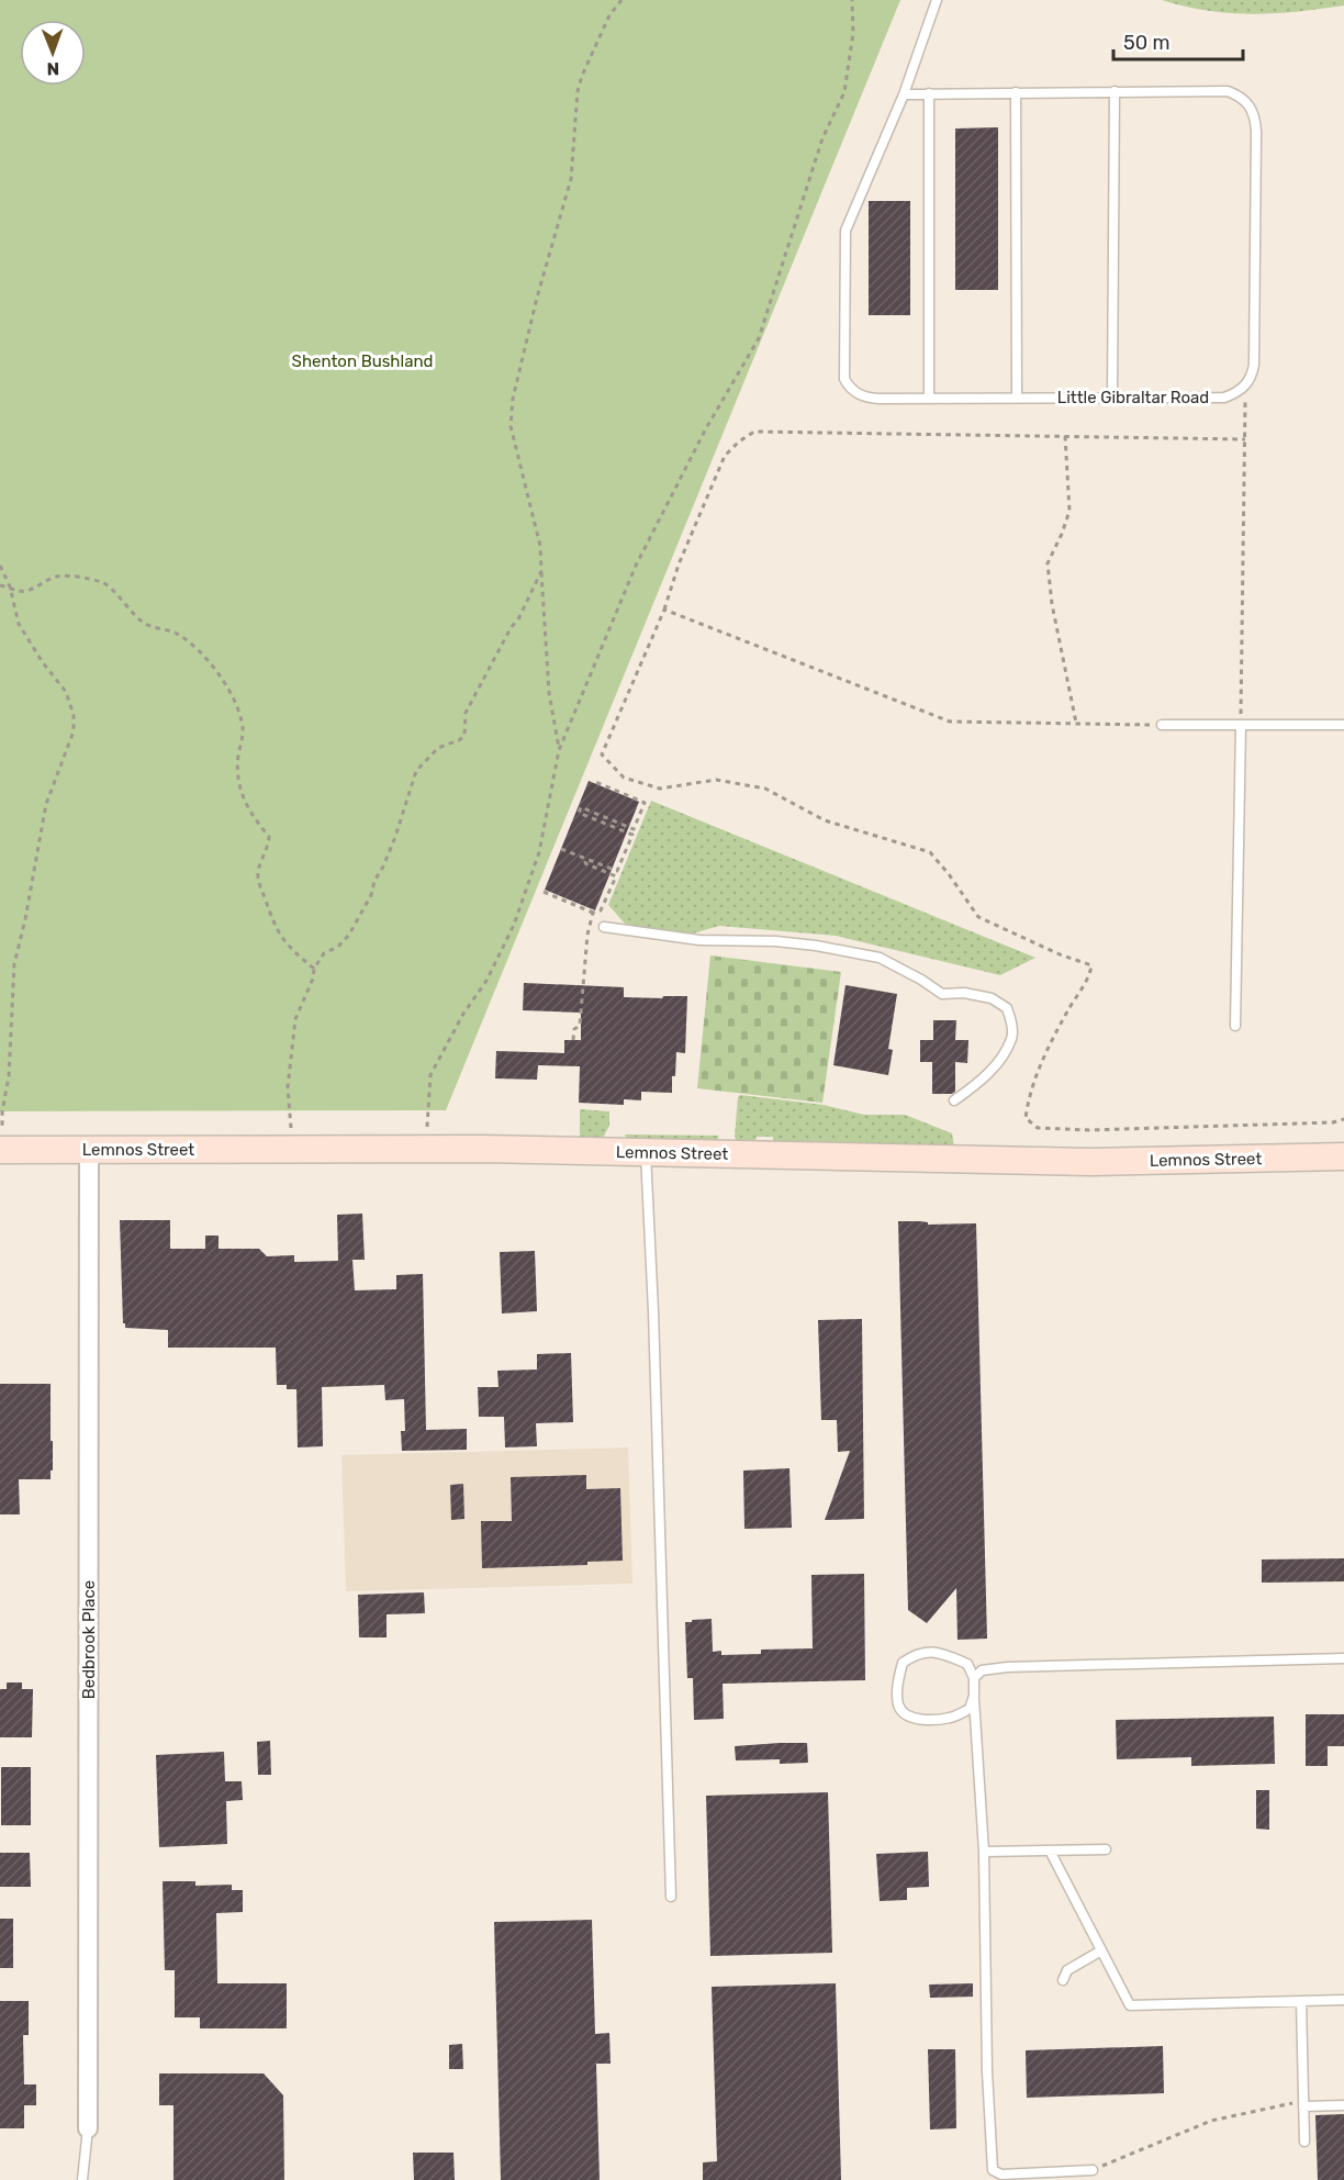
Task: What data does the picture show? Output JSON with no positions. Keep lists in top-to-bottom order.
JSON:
{
  "streets": {
    "street": ["Lemnos Street", "Bedbrook Place"],
    "lane": ["Little Gibraltar Road"]
  },
  "crossings": [
    ["Lemnos Street", "Bedbrook Place"]
  ],
  "parks": ["Shenton Bushland"],
  "scale_bar": "50 m",
  "north": "bottom"
}
